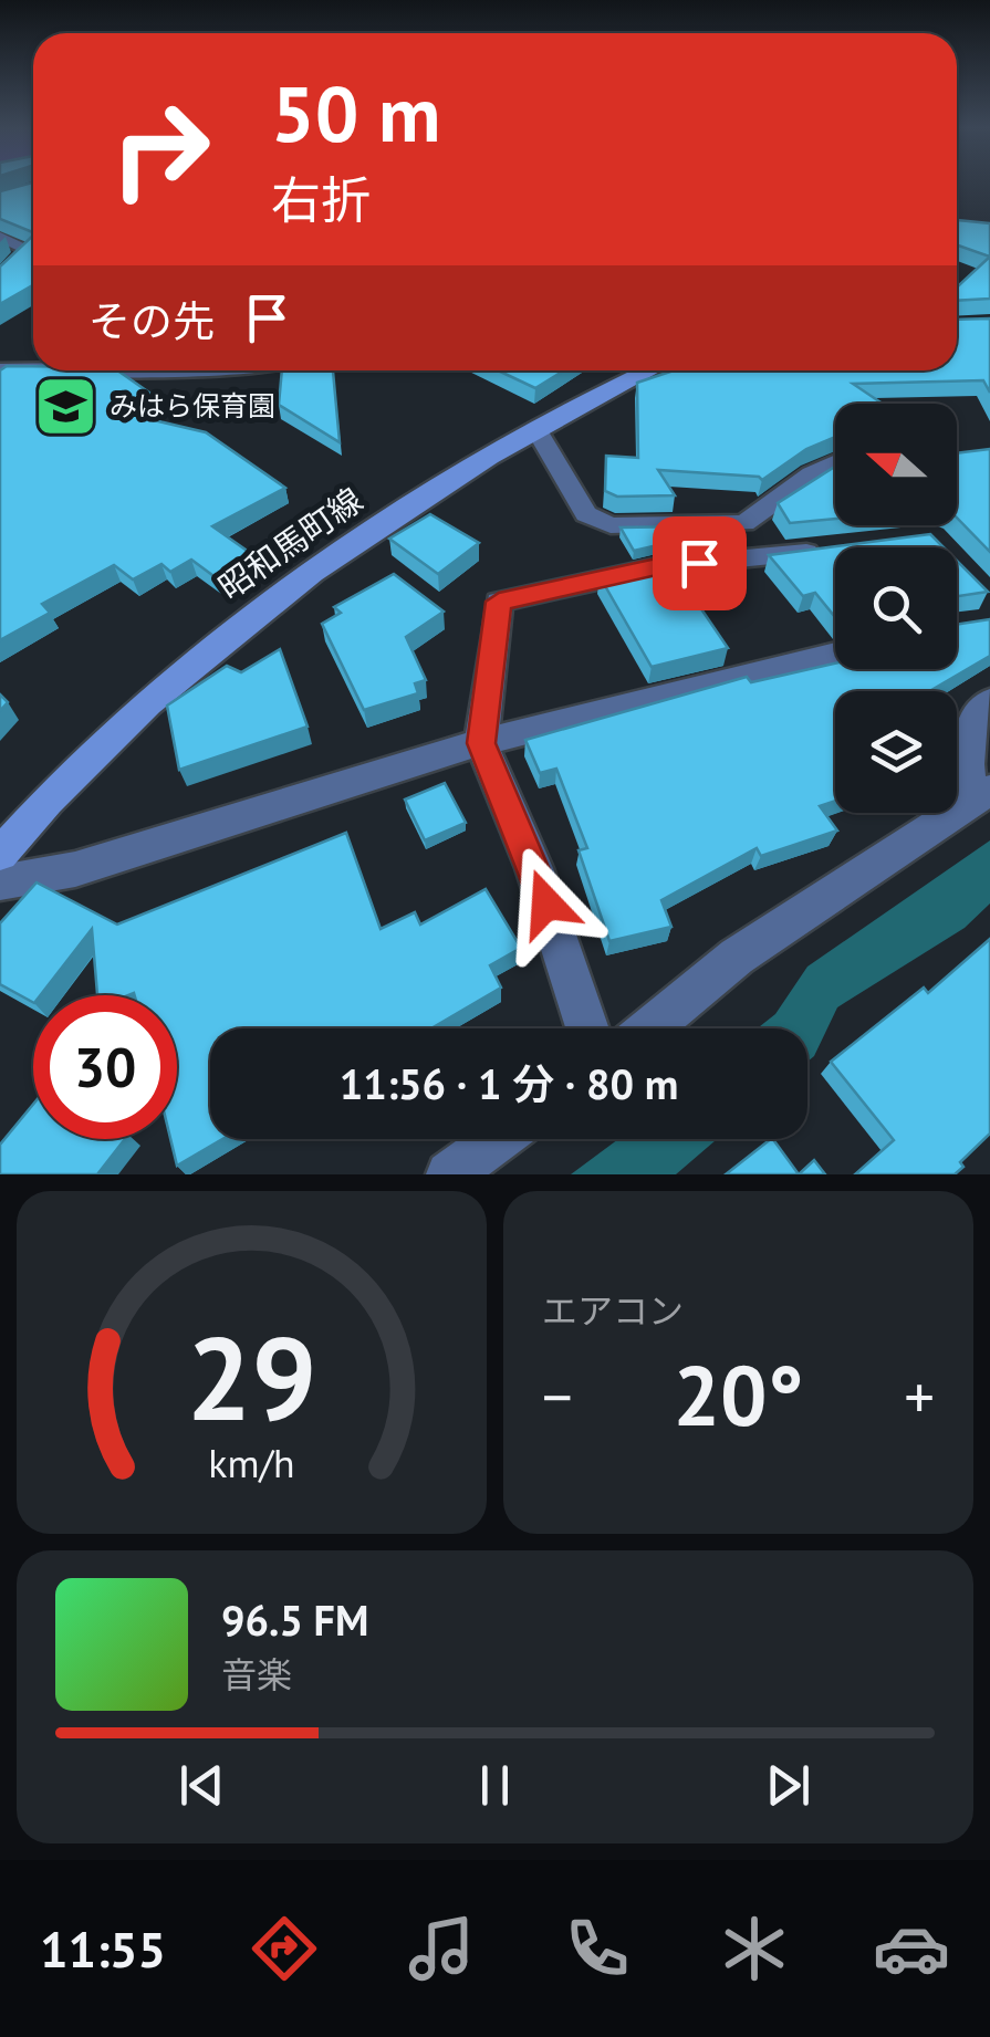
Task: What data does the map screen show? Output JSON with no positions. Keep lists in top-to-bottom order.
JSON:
{
  "streets": {
    "main road": ["昭和馬町線"]
  },
  "places": {
    "school or university": ["みはら保育園"]
  },
  "north": "left",
  "page": {
    "turn": ["50 m", "右折"],
    "then": "その先",
    "limit": "30",
    "trip": "11:56 · 1 分 · 80 m",
    "tile": "エアコン",
    "heat": ["−", "20°", "+"],
    "song": ["96.5 FM", "音楽"],
    "tabs": "11:55",
    "gauge": ["29", "km/h"]
  }
}
